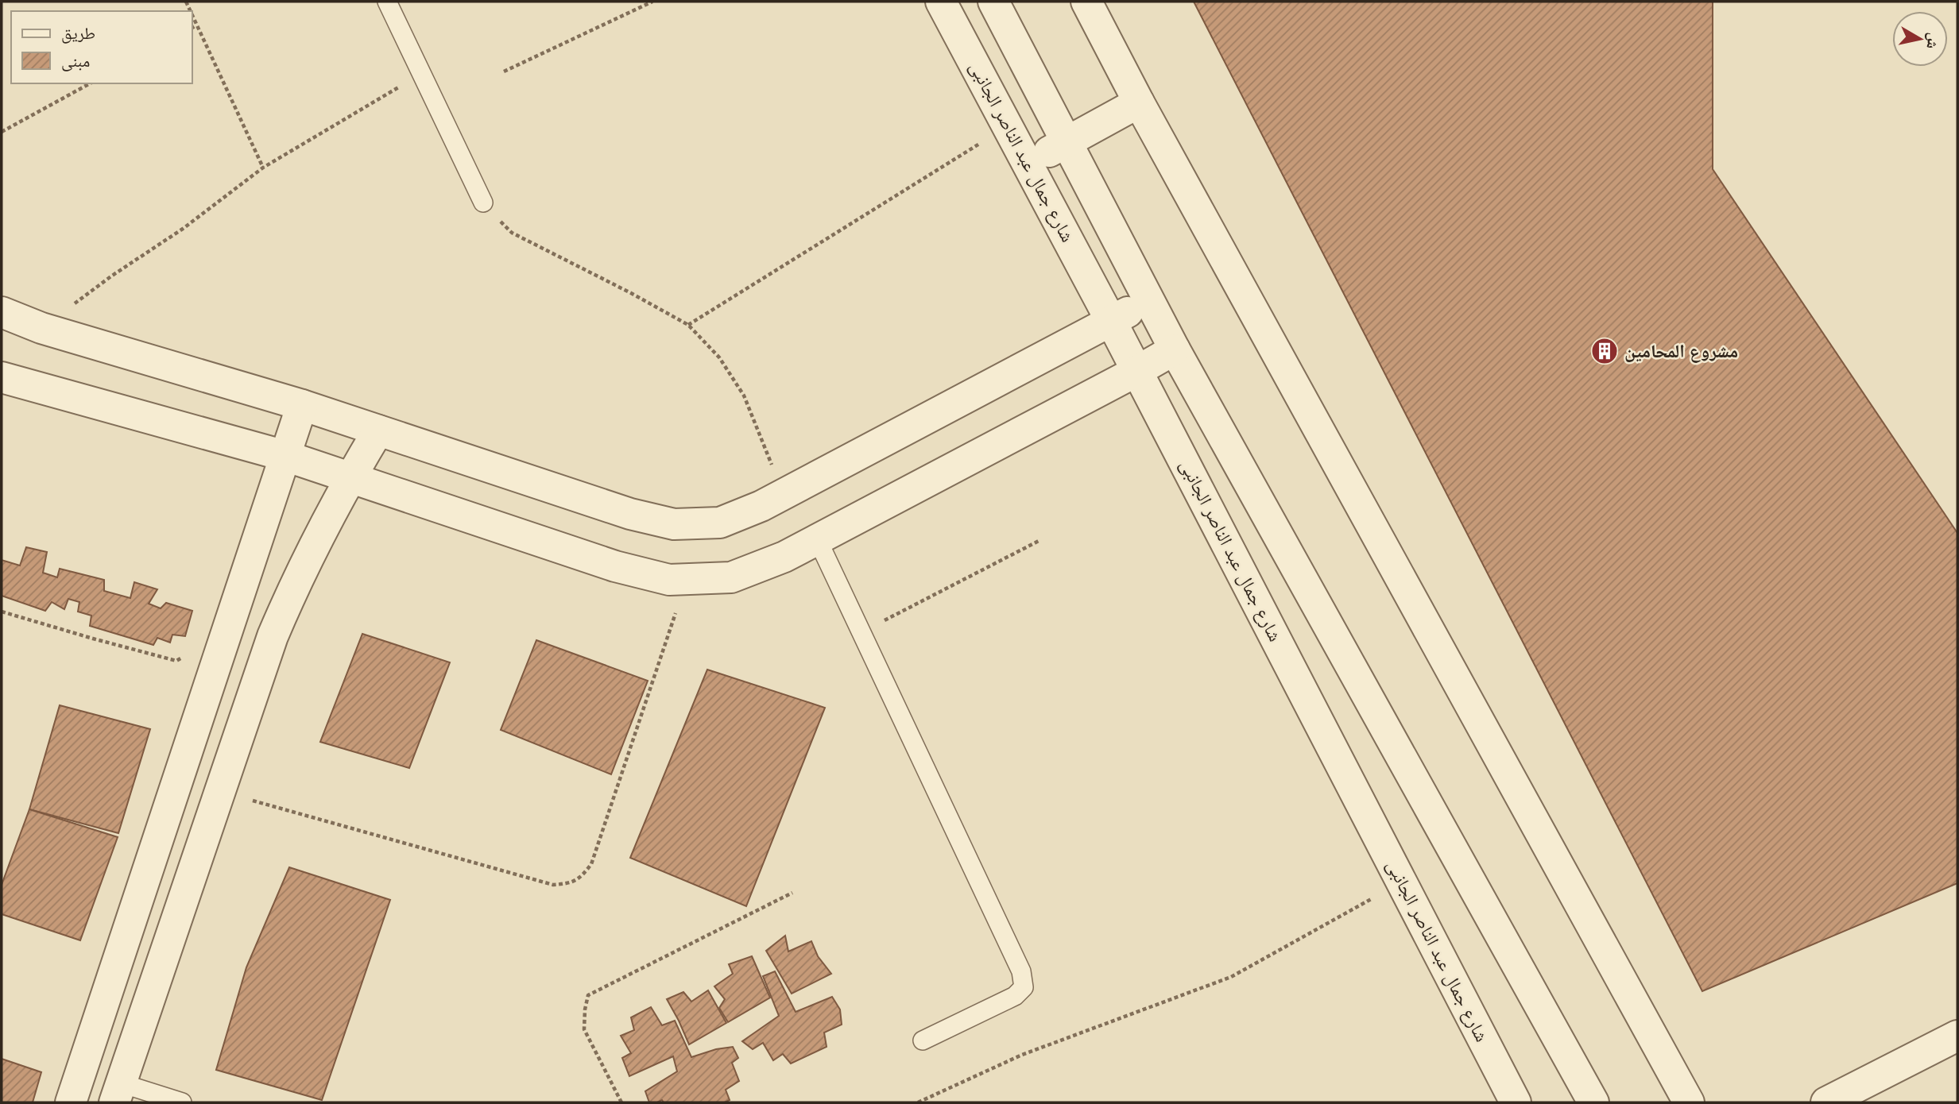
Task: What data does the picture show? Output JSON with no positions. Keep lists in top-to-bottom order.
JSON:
{
  "streets": {
    "street": ["شارع جمال عبد الناصر الجانبى"]
  },
  "places": {
    "building": ["مشروع المحامين"]
  },
  "legend": ["طريق", "مبنى"],
  "north": "right"
}
